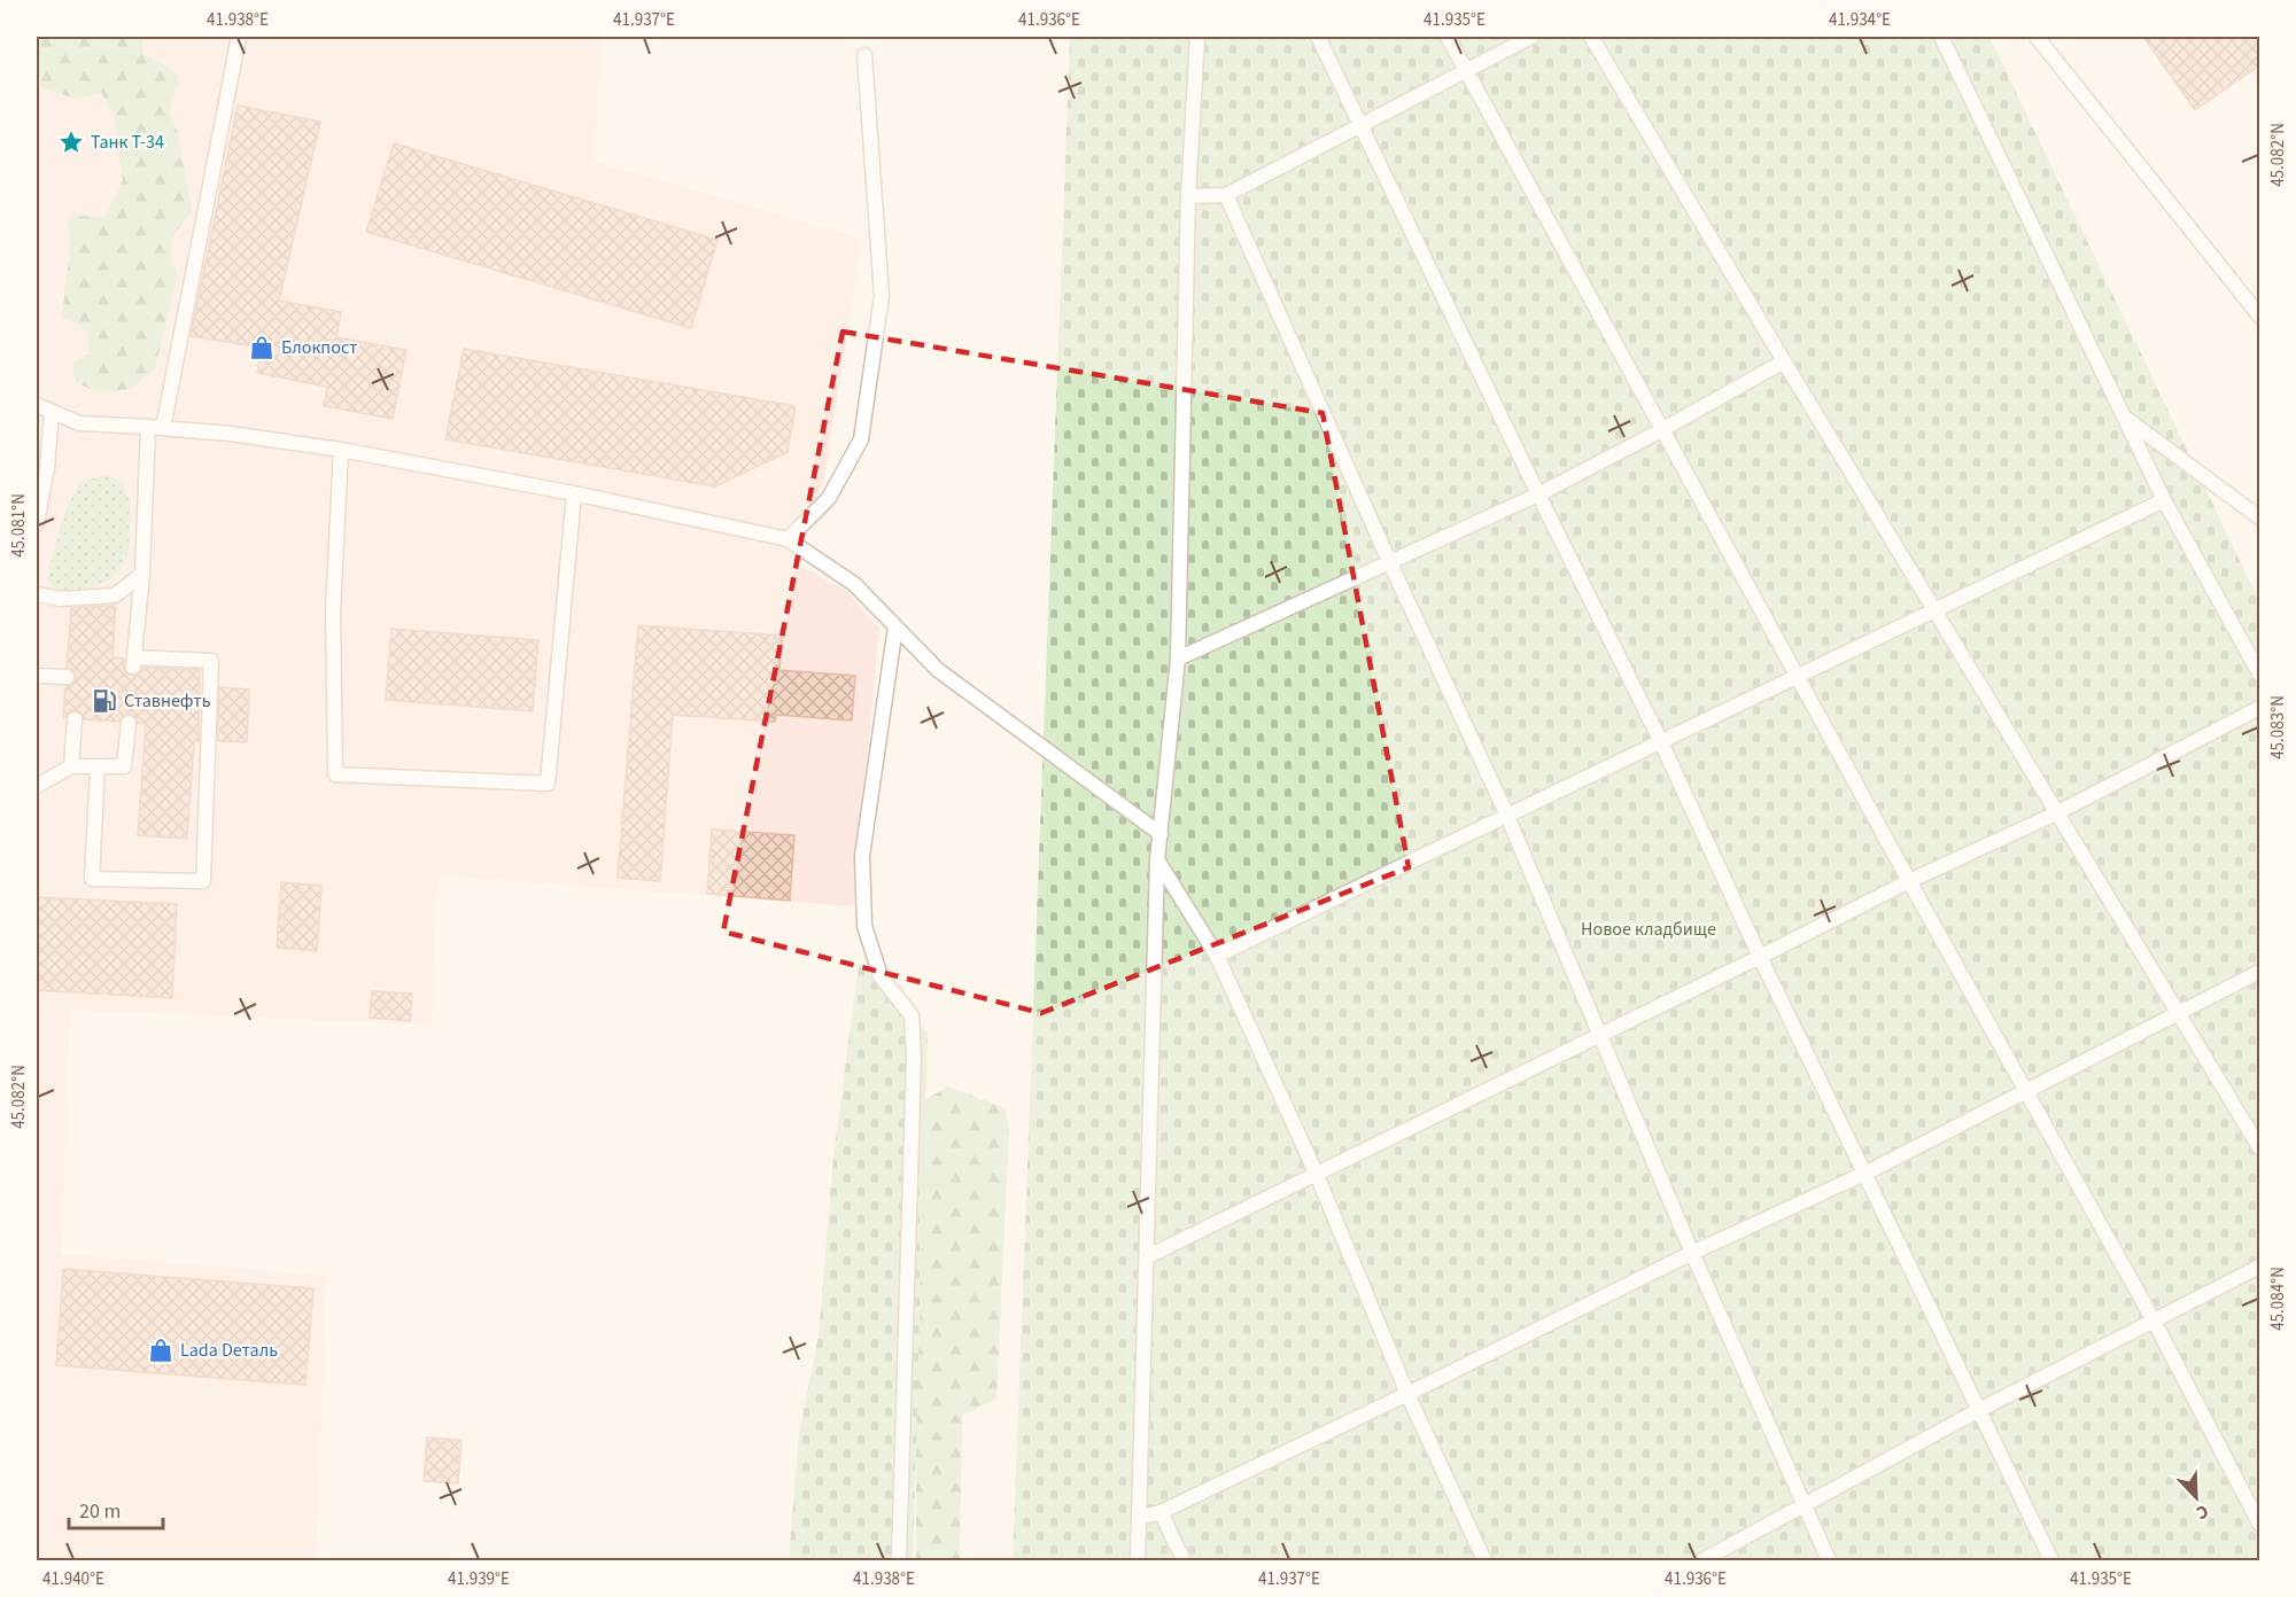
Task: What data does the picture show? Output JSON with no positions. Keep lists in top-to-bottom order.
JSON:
{
  "parks": ["Новое кладбище"],
  "places": {
    "place": ["Танк Т-34"],
    "shop": ["Блокпост", "Lada Dеталь"],
    "fuel station": ["Ставнефть"]
  },
  "scale_bar": "20 m",
  "north": "bottom right",
  "coordinates": [
    "41.938°E",
    "41.937°E",
    "41.936°E",
    "41.935°E",
    "41.934°E",
    "45.082°N",
    "45.081°N",
    "45.083°N",
    "45.084°N",
    "41.940°E",
    "41.939°E"
  ]
}
